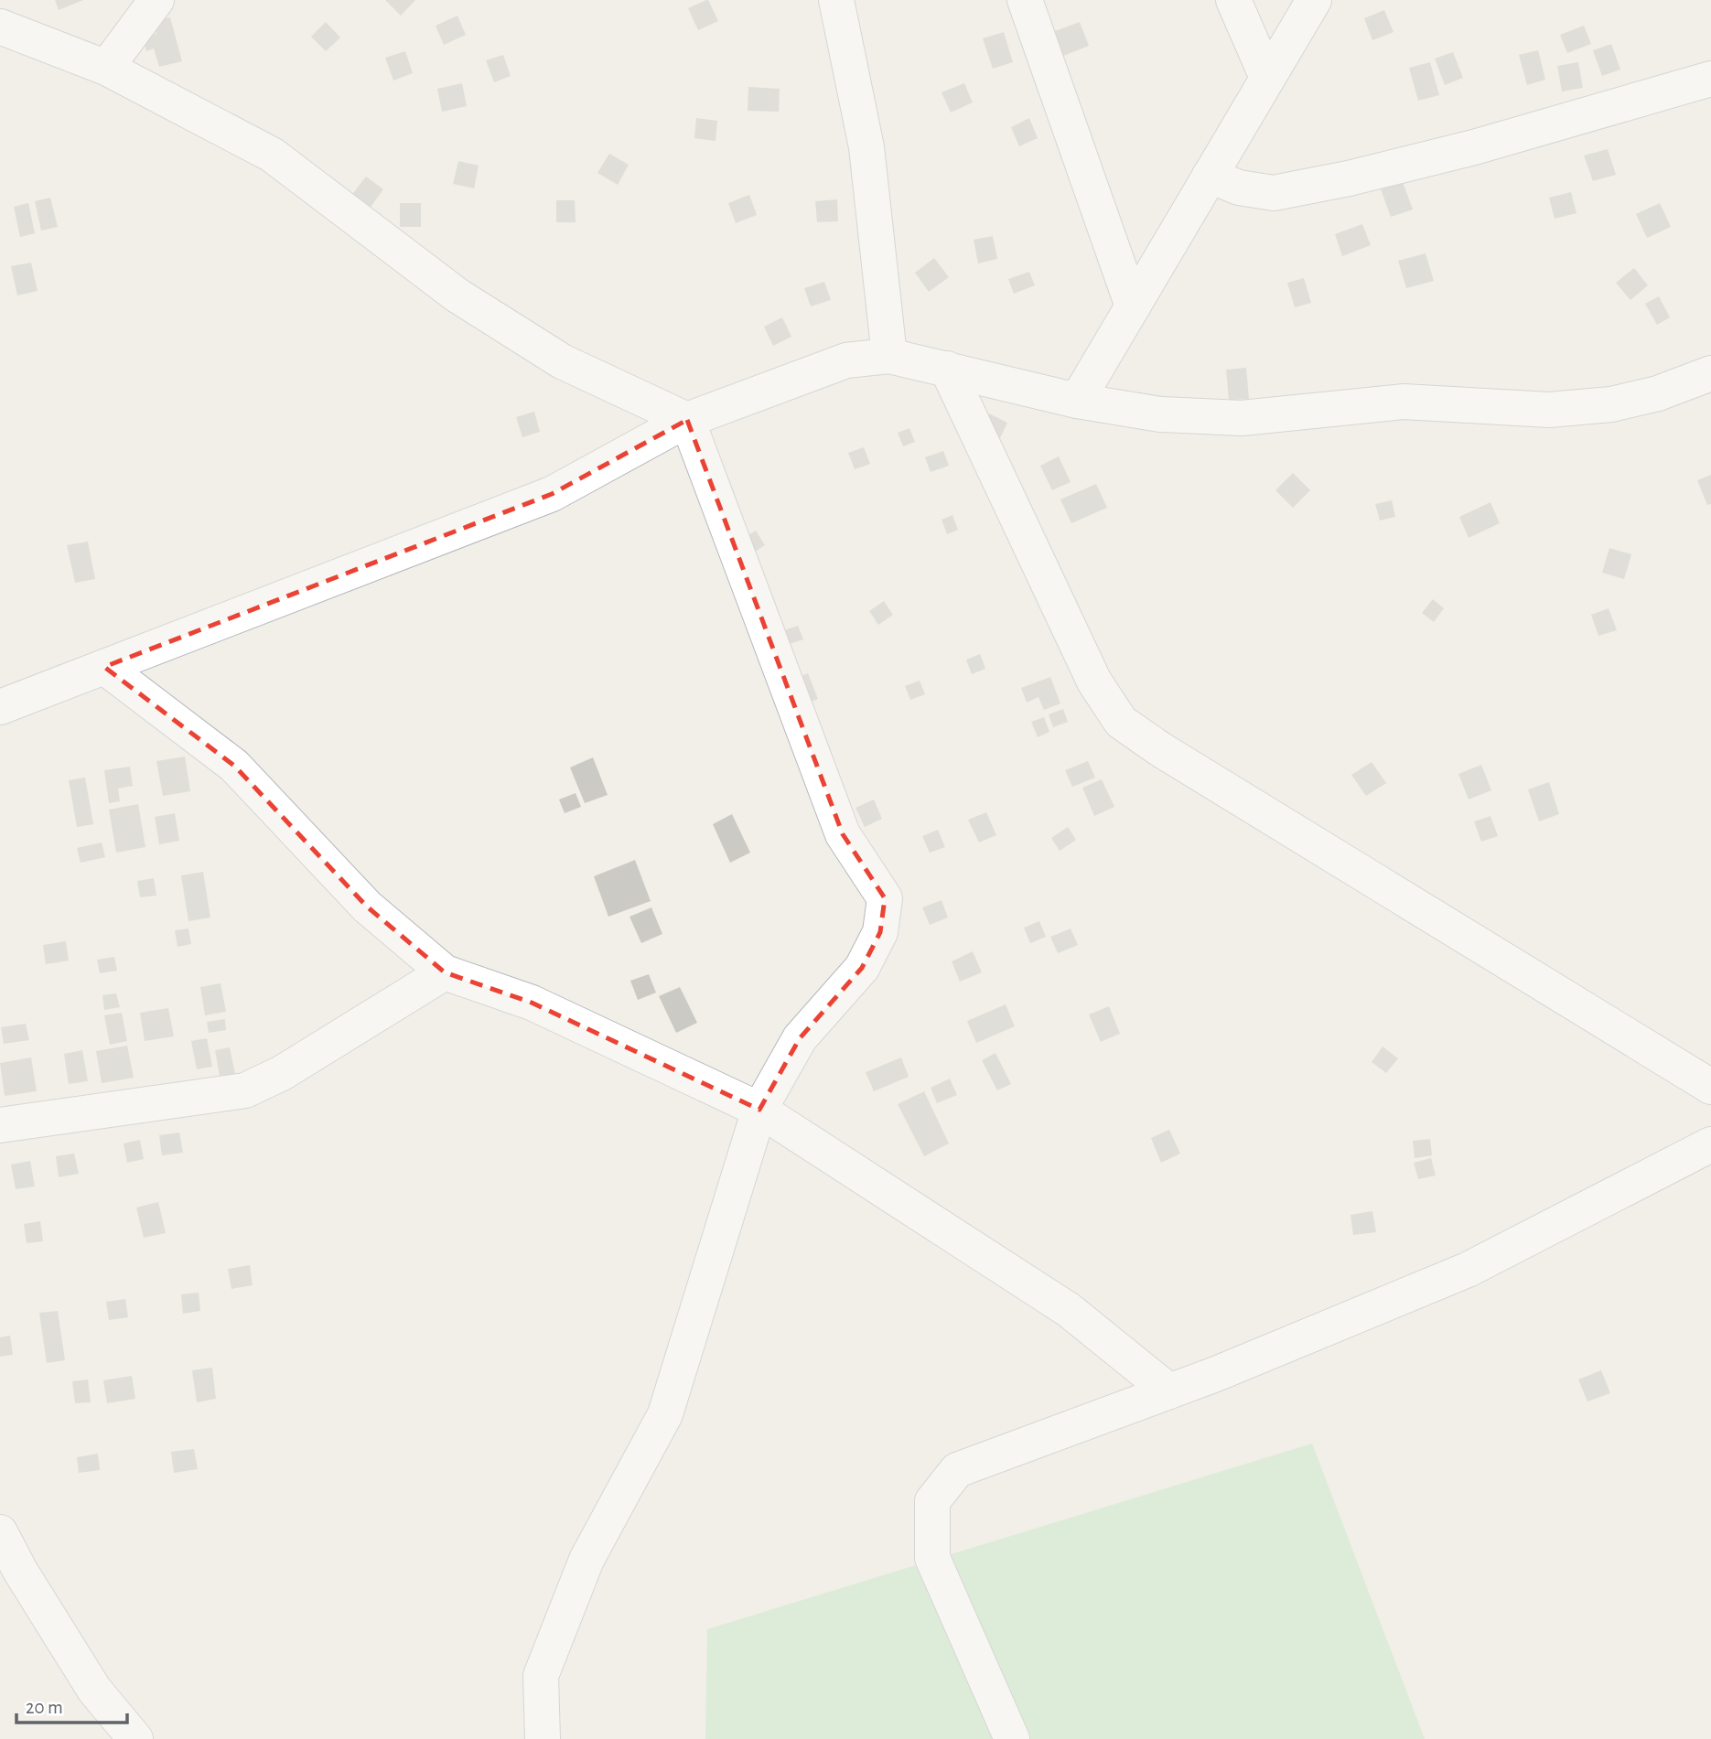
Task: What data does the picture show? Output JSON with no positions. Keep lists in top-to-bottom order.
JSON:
{
  "scale_bar": "20 m"
}
